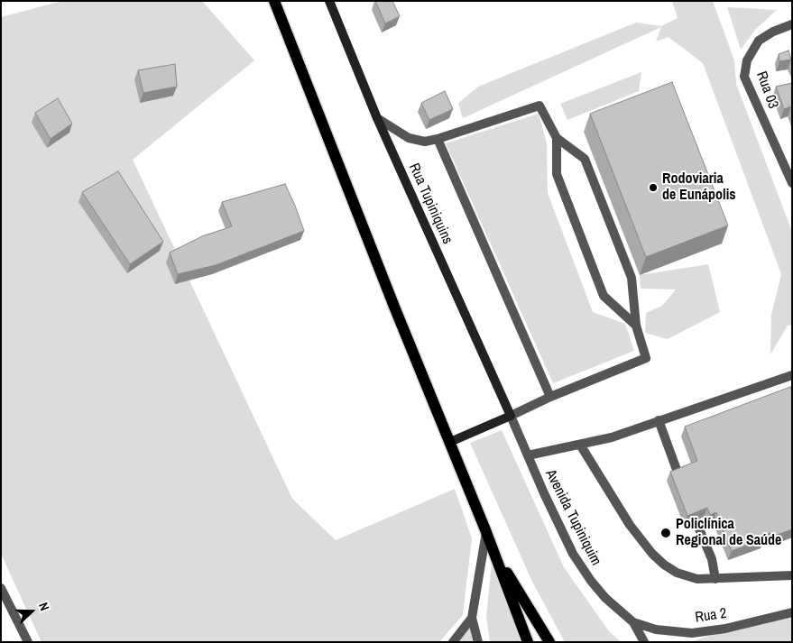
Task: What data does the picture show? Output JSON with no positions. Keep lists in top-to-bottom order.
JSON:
{
  "streets": {
    "street": [
      "Rua 03",
      "Rua Tupiniquins",
      "Avenida Tupiniquim",
      "Rua 2"
    ]
  },
  "crossings": [
    ["Rua Tupiniquins", "Avenida Tupiniquim"],
    ["Avenida Tupiniquim", "Rua 2"]
  ],
  "places": ["Rodoviaria de Eunápolis", "Policlínica Regional de Saúde"],
  "north": "right"
}
